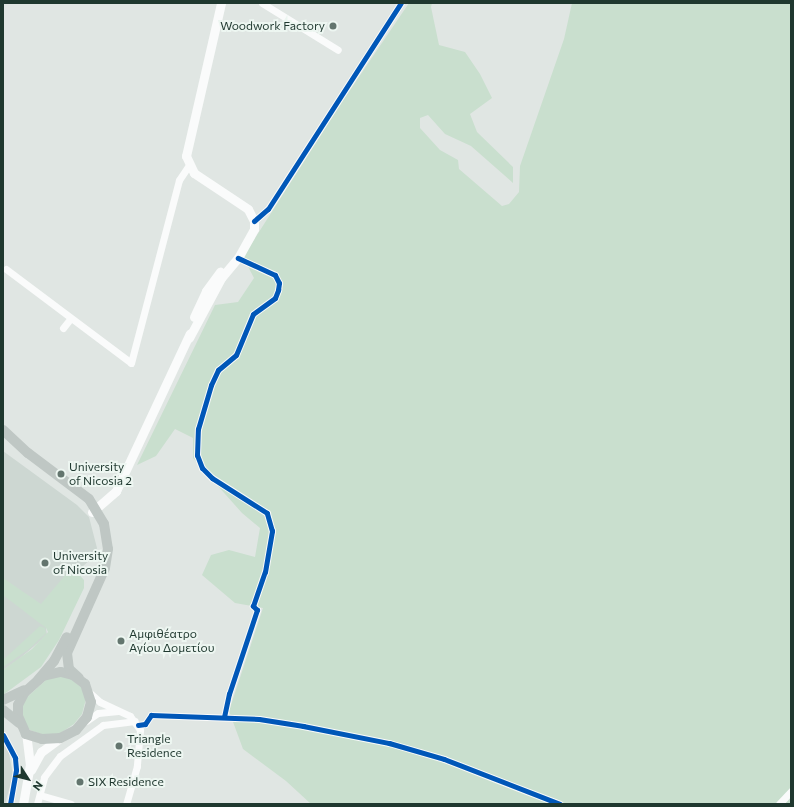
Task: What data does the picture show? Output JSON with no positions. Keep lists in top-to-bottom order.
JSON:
{
  "places": [
    "Woodwork Factory",
    "University of Nicosia 2",
    "University of Nicosia",
    "Αμφιθέατρο Αγίου Δομετίου",
    "Triangle Residence",
    "SIX Residence"
  ],
  "north": "bottom right"
}
